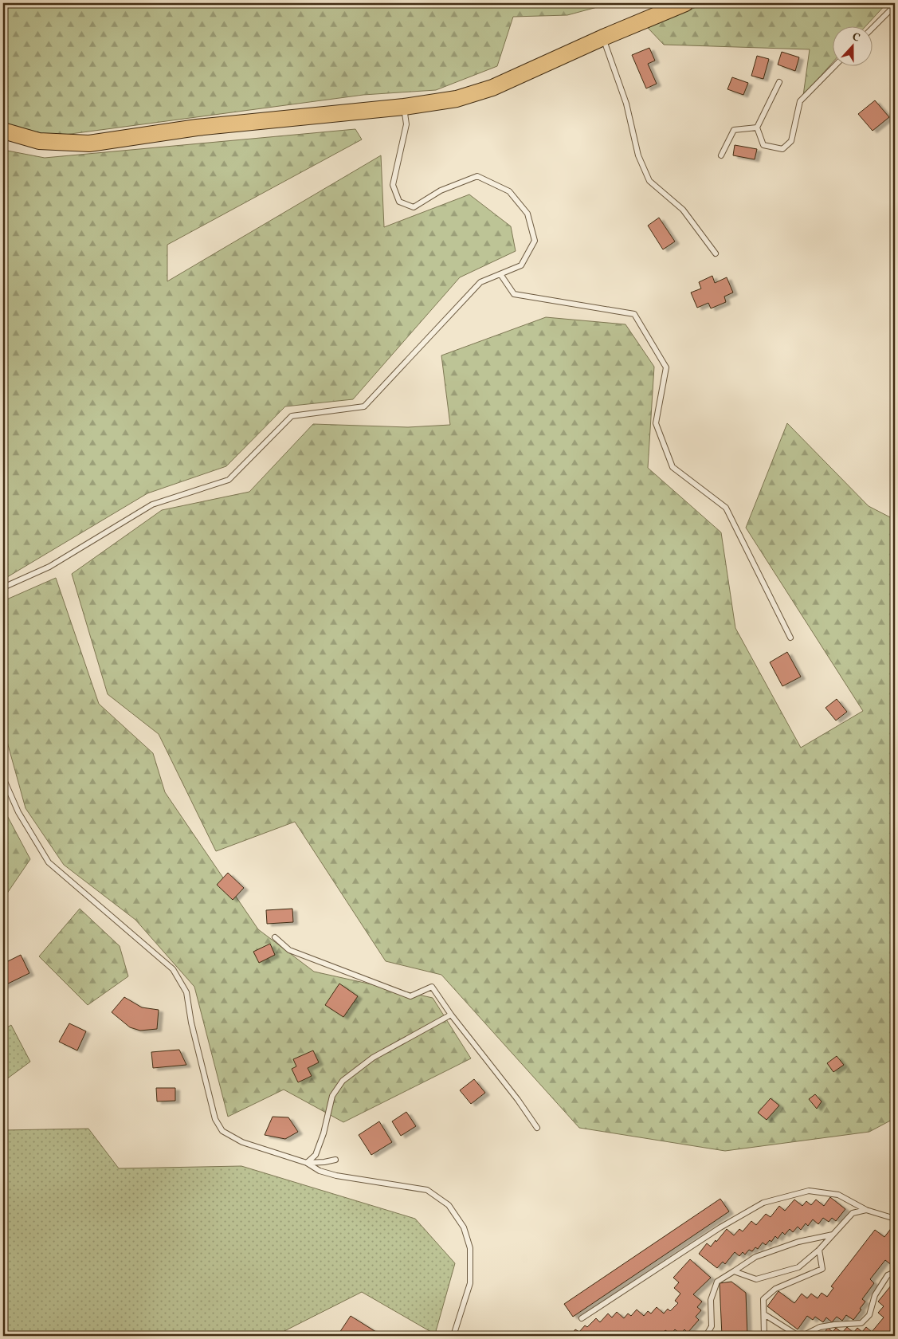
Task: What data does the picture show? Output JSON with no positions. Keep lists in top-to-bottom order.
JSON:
{
  "north": "top"
}
